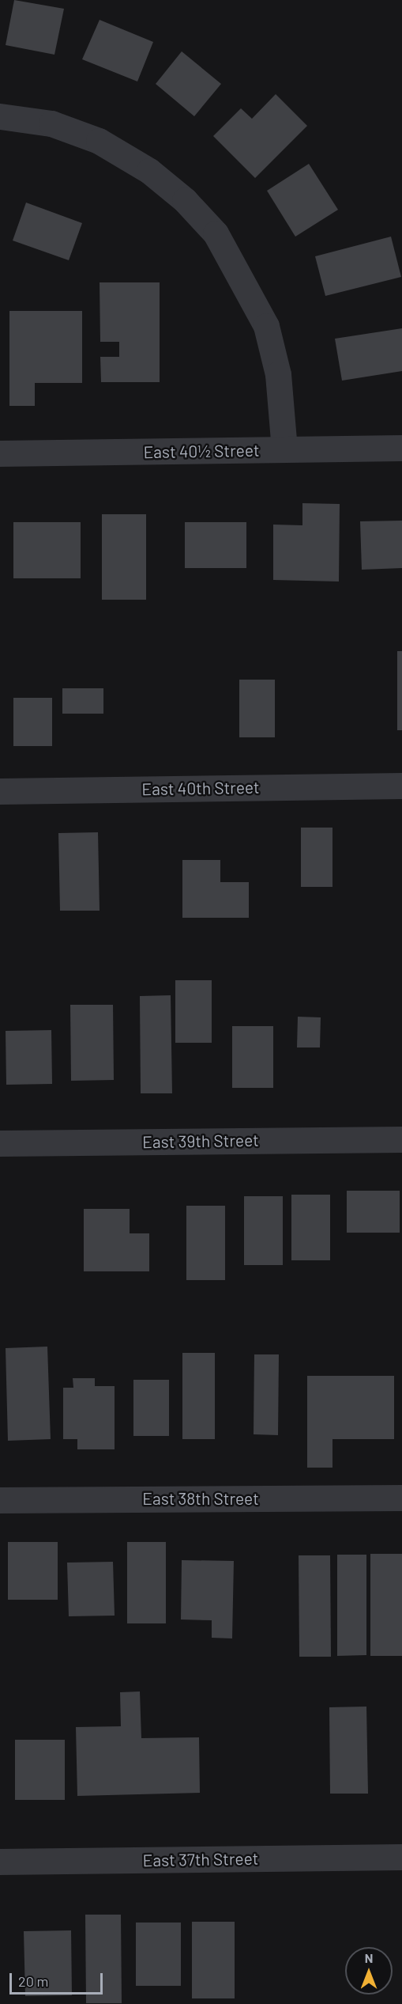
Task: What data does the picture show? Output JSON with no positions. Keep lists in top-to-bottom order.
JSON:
{
  "streets": {
    "street": [
      "East 40½ Street",
      "East 40th Street",
      "East 39th Street",
      "East 38th Street",
      "East 37th Street"
    ]
  },
  "scale_bar": "20 m",
  "north": "top"
}
